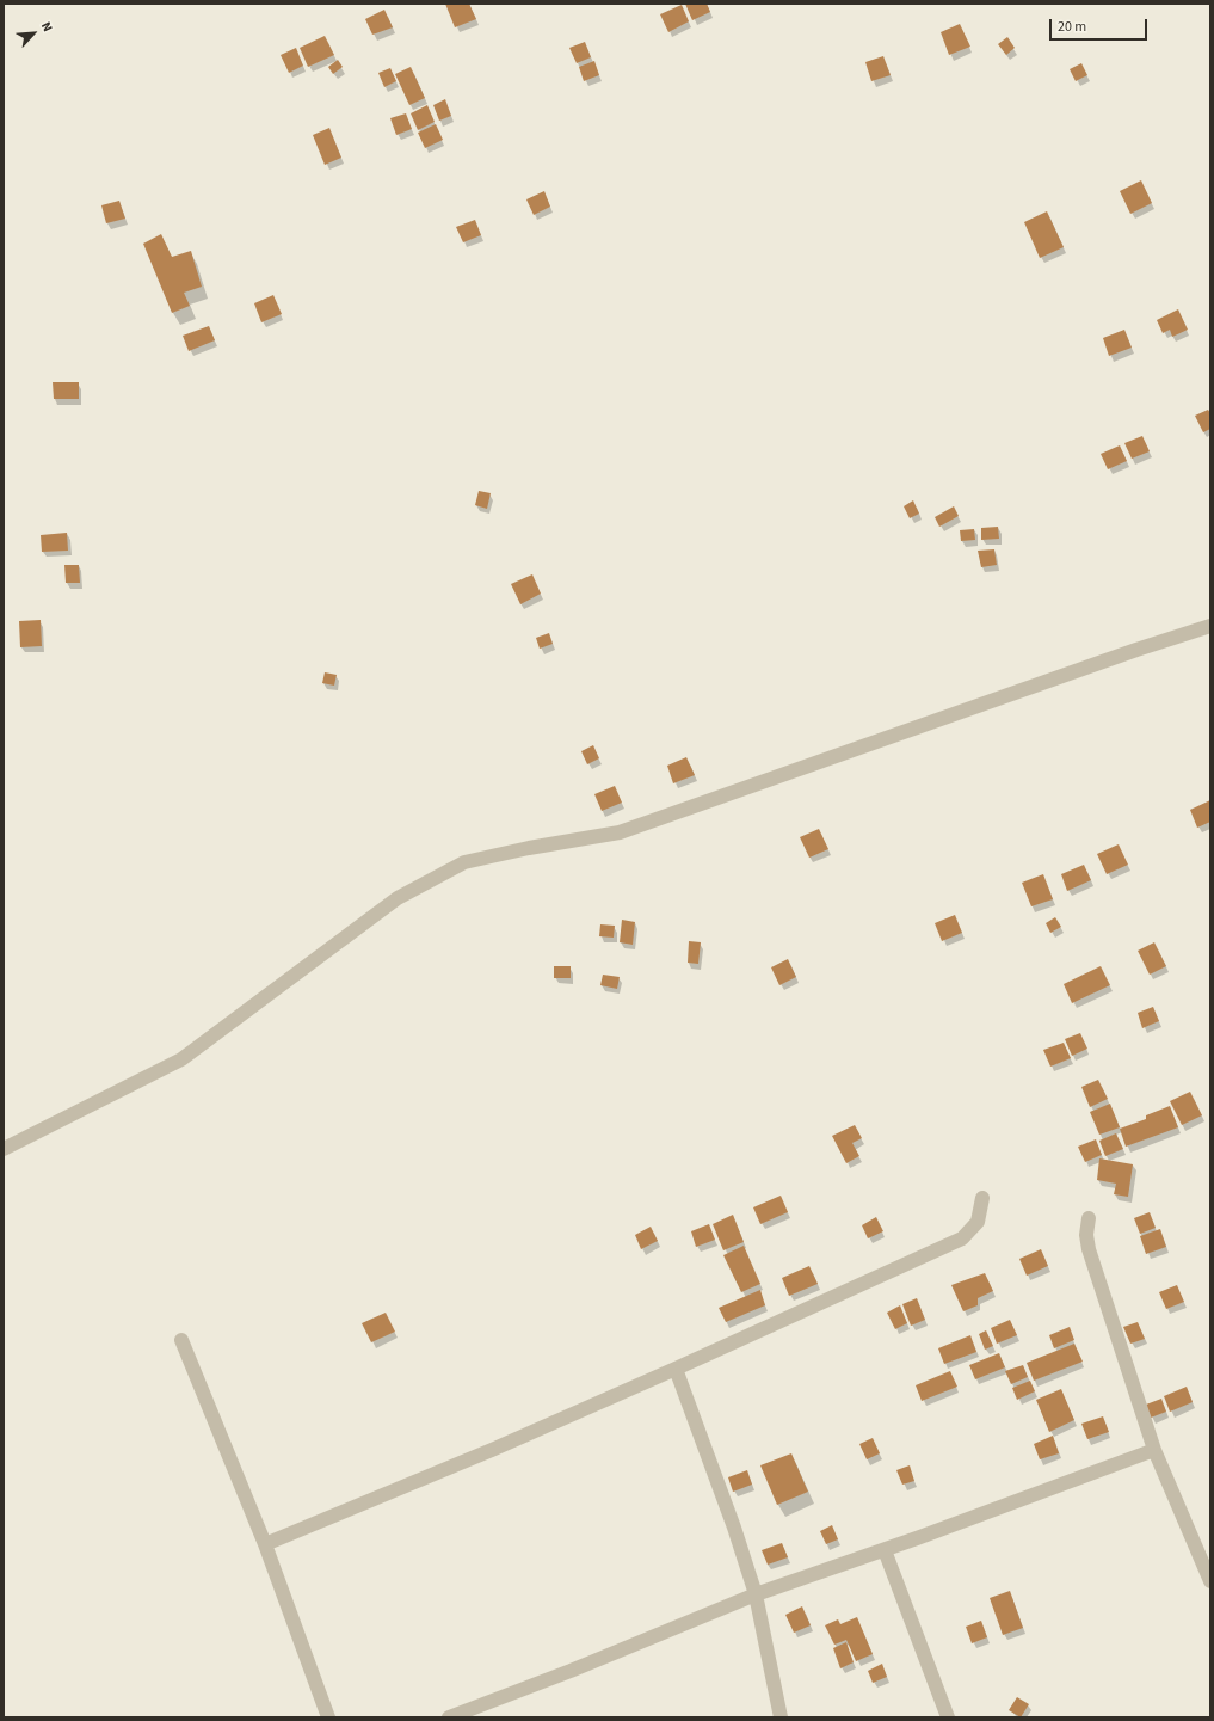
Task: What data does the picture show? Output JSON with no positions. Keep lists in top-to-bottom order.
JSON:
{
  "scale_bar": "20 m",
  "north": "top right"
}
